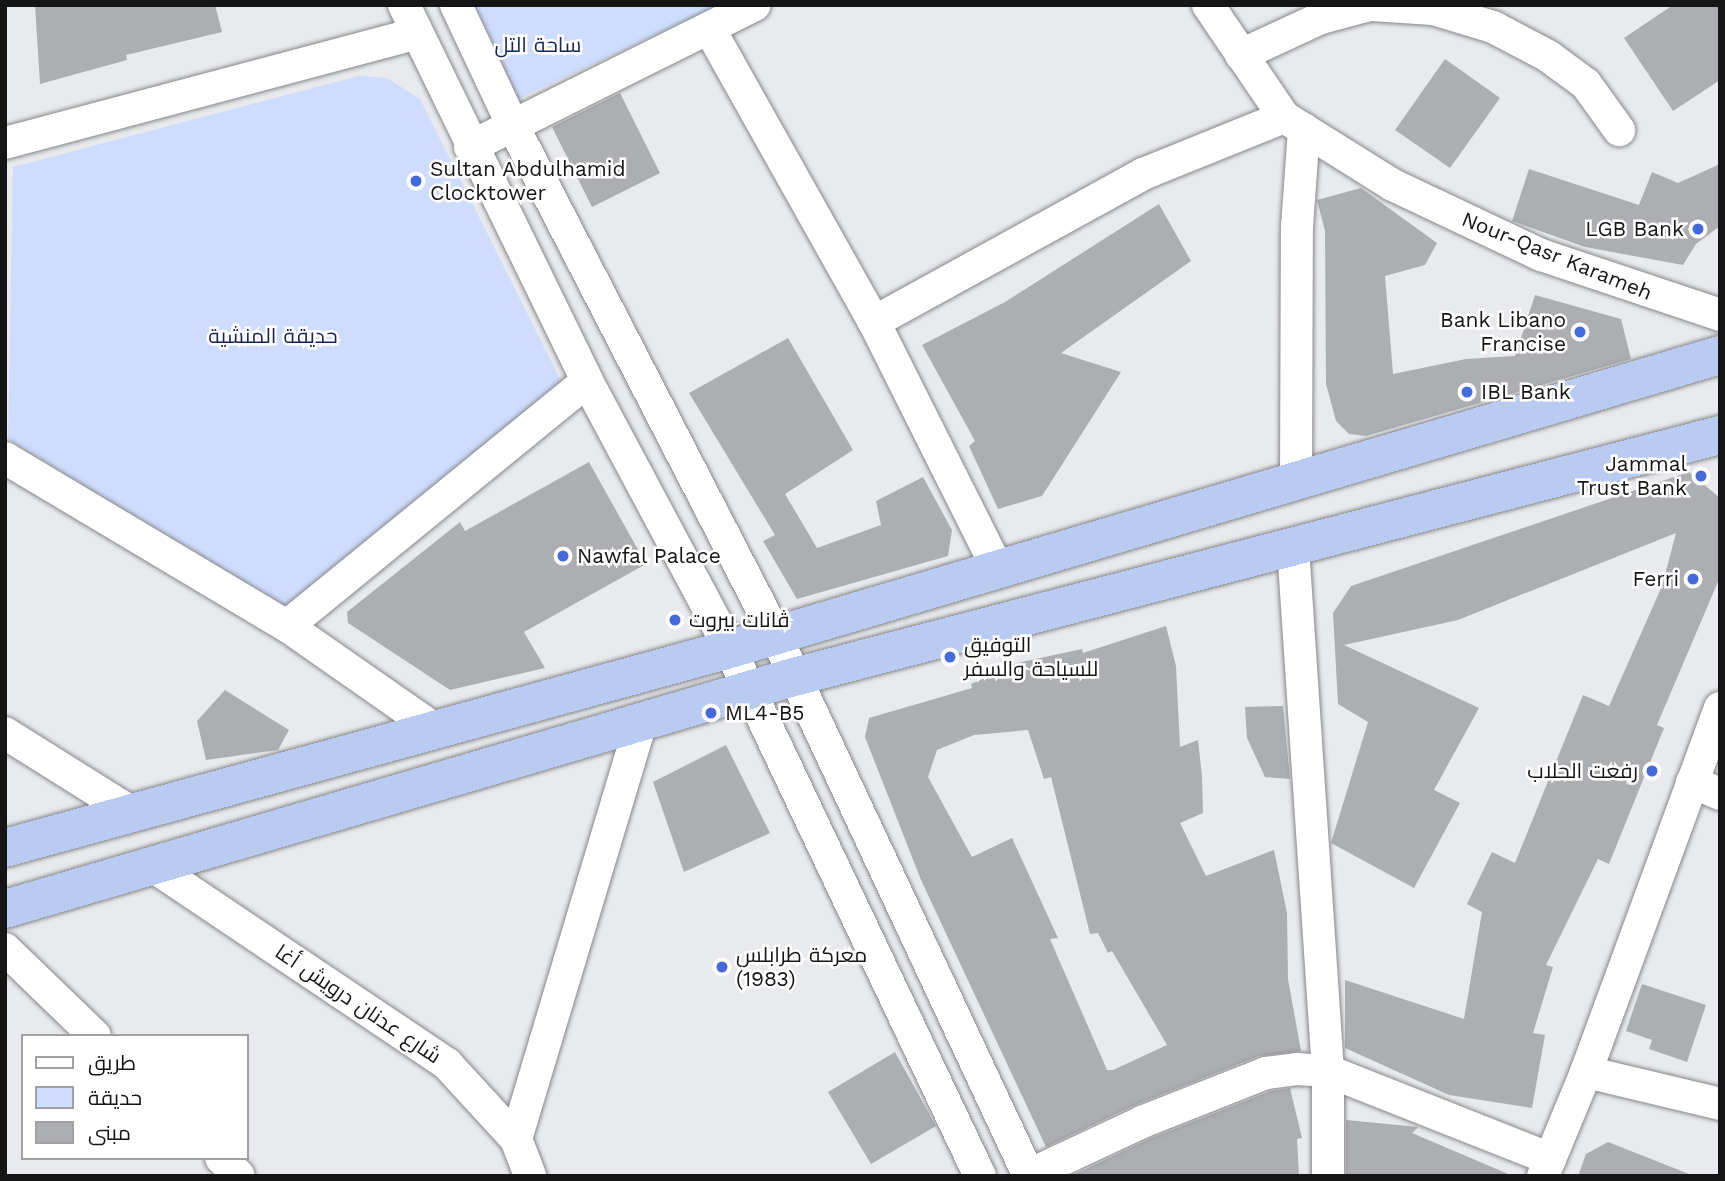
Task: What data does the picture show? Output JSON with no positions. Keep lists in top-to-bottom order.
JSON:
{
  "streets": {
    "street": ["Nour-Qasr Karameh", "شارع عدنان درويش أغا"]
  },
  "parks": ["ساحة التل", "حديقة المنشية"],
  "places": [
    "Sultan Abdulhamid Clocktower",
    "LGB Bank",
    "Bank Libano Francise",
    "IBL Bank",
    "Jammal Trust Bank",
    "Nawfal Palace",
    "Ferri",
    "ڤانات بيروت",
    "التوفيق للسياحة والسفر",
    "ML4-B5",
    "رفعت الحلاب",
    "معركة طرابلس (1983)"
  ],
  "legend": ["طريق", "حديقة", "مبنى"]
}
